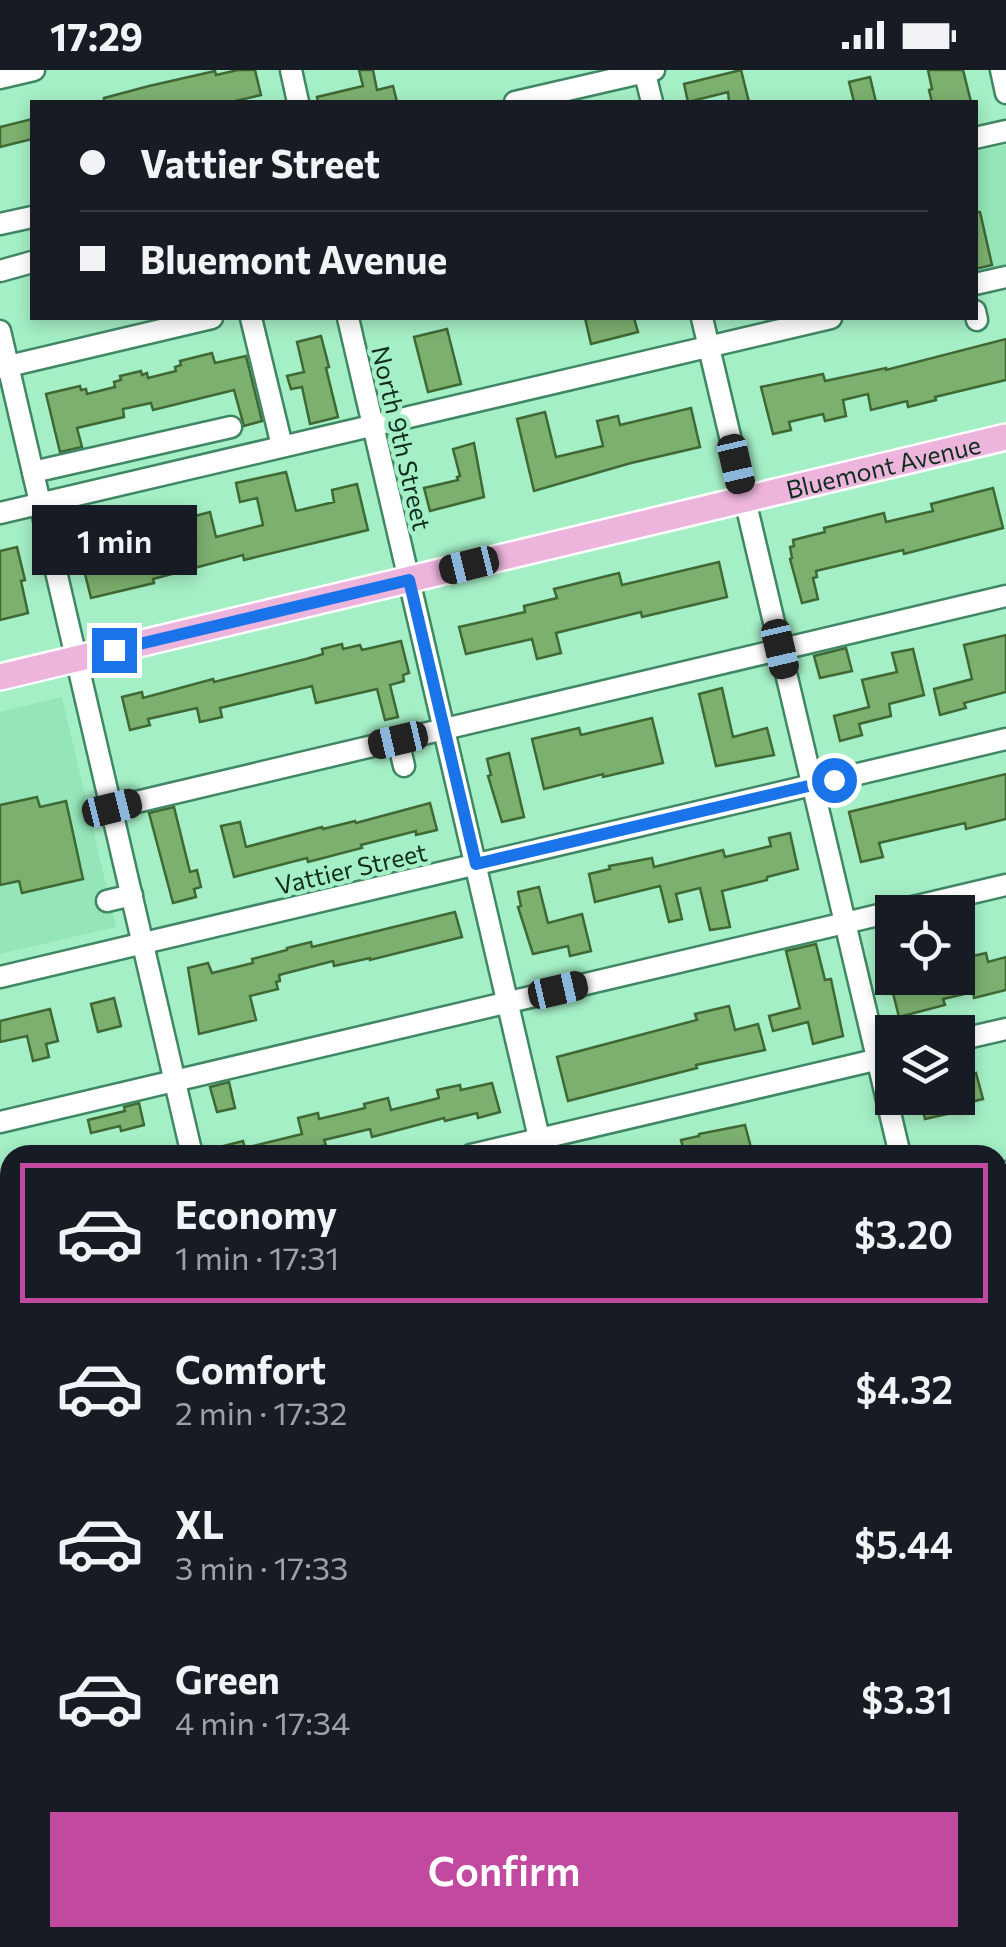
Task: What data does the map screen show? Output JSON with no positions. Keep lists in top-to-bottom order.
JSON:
{
  "streets": {
    "main road": ["Bluemont Avenue"],
    "street": ["North 9th Street", "Vattier Street"]
  },
  "crossings": [
    ["North 9th Street", "Bluemont Avenue"],
    ["North 9th Street", "Vattier Street"]
  ],
  "page": {
    "status": "17:29",
    "banner": ["Vattier Street", "Bluemont Avenue"],
    "bubble": "1 min",
    "list": [
      {
        "name": "Economy",
        "note": "1 min · 17:31",
        "value": "$3.20"
      },
      {
        "name": "Comfort",
        "note": "2 min · 17:32",
        "value": "$4.32"
      },
      {
        "name": "XL",
        "note": "3 min · 17:33",
        "value": "$5.44"
      },
      {
        "name": "Green",
        "note": "4 min · 17:34",
        "value": "$3.31"
      }
    ],
    "buttons": "Confirm"
  }
}
